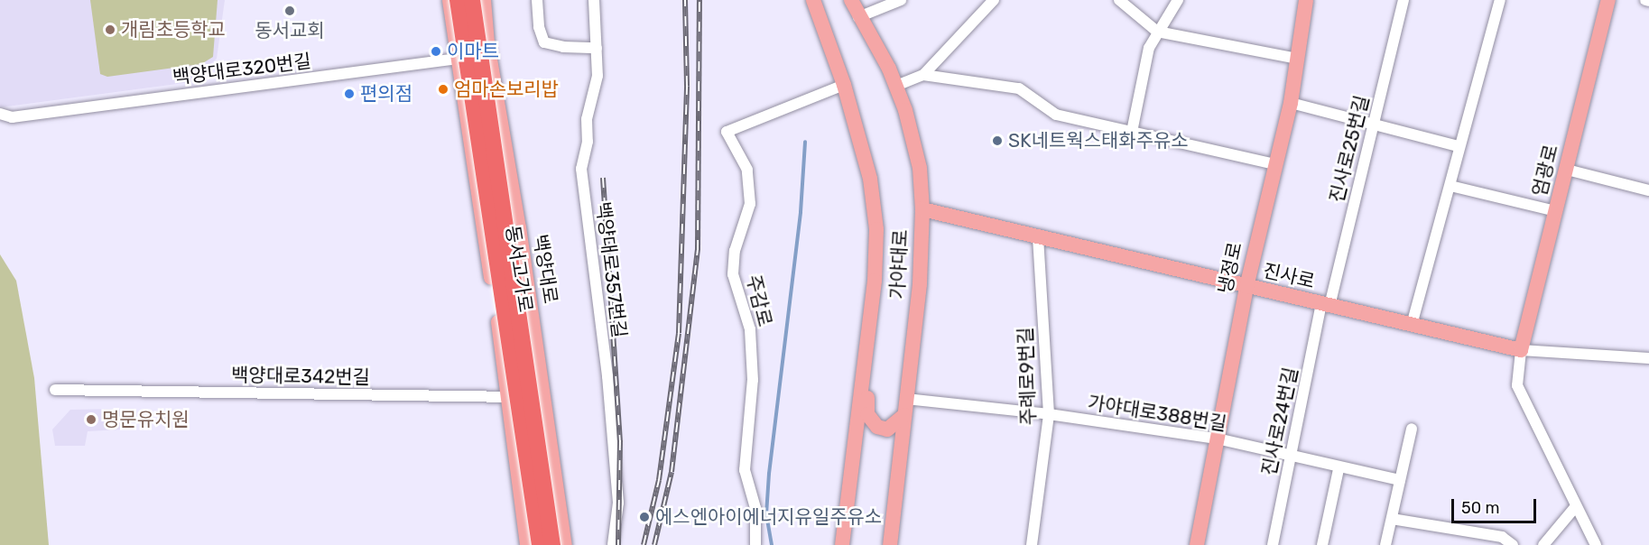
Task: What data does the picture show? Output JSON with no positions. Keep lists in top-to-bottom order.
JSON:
{
  "streets": {
    "highway": ["동서고가로"],
    "main road": [
      "엄광로",
      "가야대로",
      "냉정로",
      "백양대로",
      "진사로"
    ],
    "street": [
      "백양대로320번길",
      "진사로25번길",
      "백양대로357번길",
      "주감로",
      "백양대로342번길",
      "주례로9번길",
      "가야대로388번길",
      "진사로24번길"
    ]
  },
  "crossings": [
    ["백양대로320번길", "백양대로"],
    ["진사로25번길", "진사로"],
    ["진사로25번길", "진사로24번길"],
    ["엄광로", "진사로"],
    ["가야대로", "진사로"],
    ["가야대로", "주감로"],
    ["가야대로", "가야대로388번길"],
    ["냉정로", "진사로"],
    ["냉정로", "가야대로388번길"],
    ["백양대로", "백양대로342번길"],
    ["진사로", "주례로9번길"],
    ["진사로", "진사로24번길"],
    ["주례로9번길", "가야대로388번길"],
    ["가야대로388번길", "진사로24번길"]
  ],
  "places": [
    "동서교회",
    "개림초등학교",
    "이마트",
    "엄마손보리밥",
    "편의점",
    "SK네트웍스태화주유소",
    "명문유치원",
    "에스엔아이에너지유일주유소"
  ],
  "scale_bar": "50 m"
}
